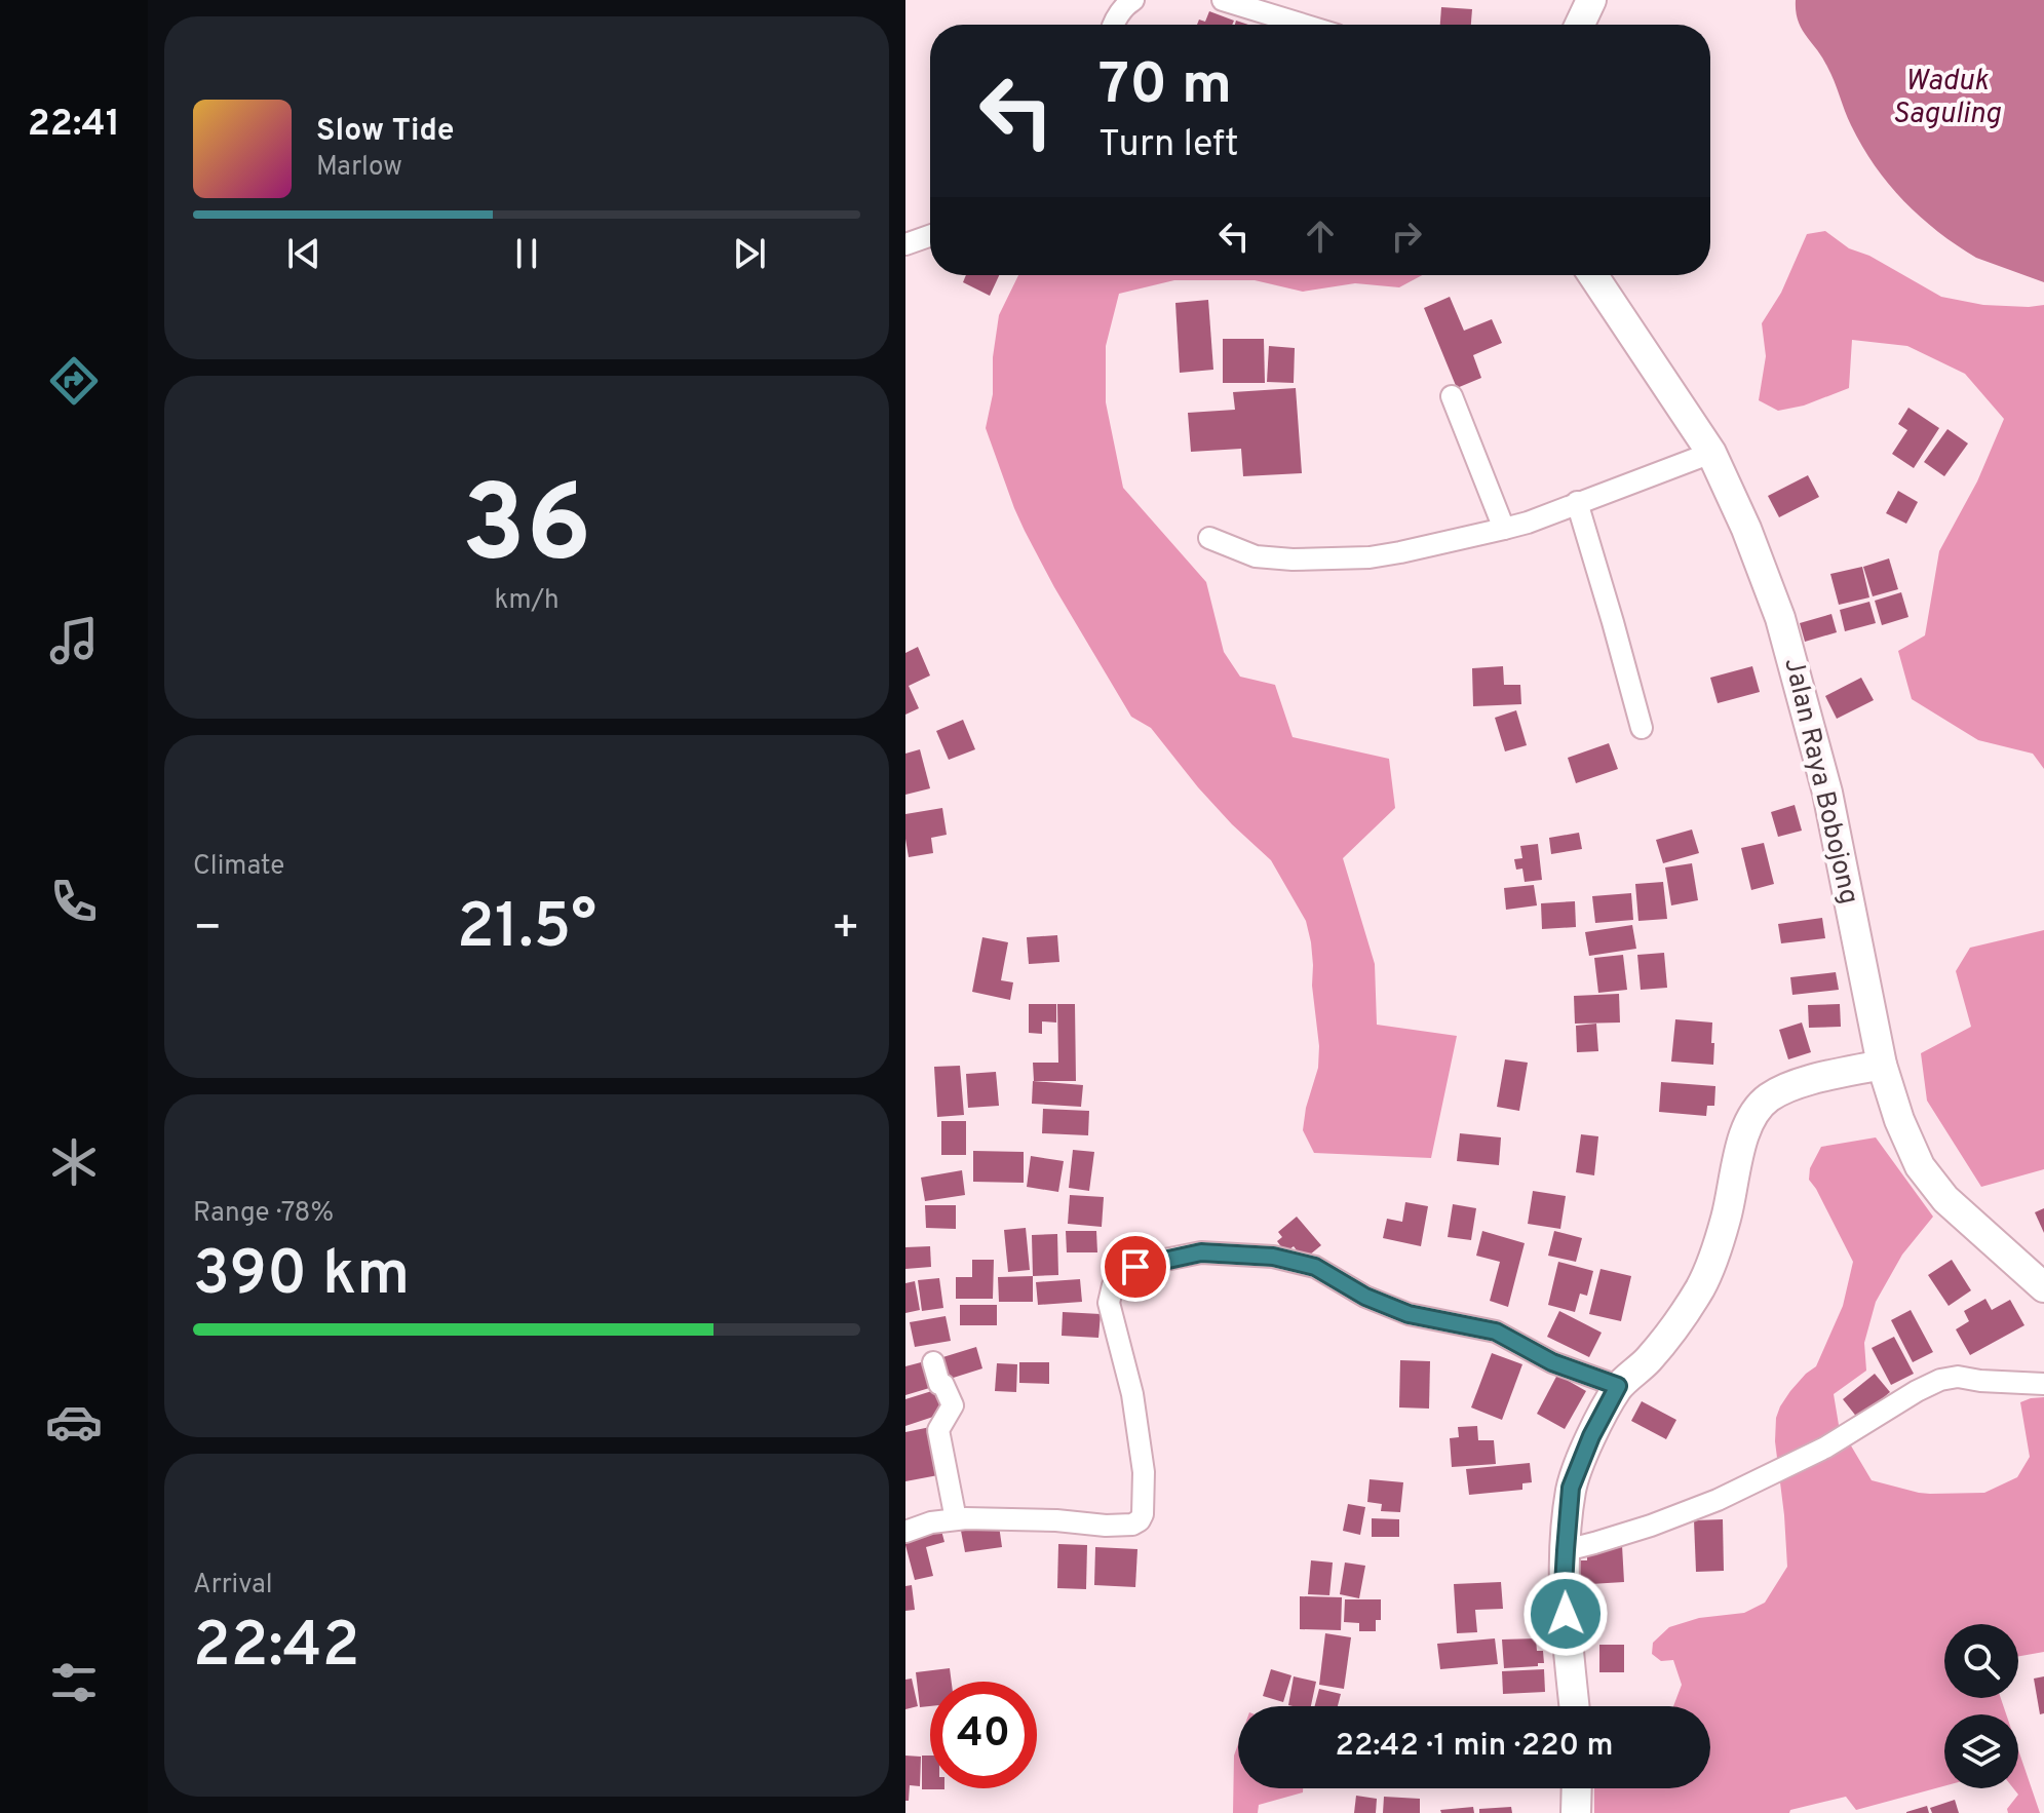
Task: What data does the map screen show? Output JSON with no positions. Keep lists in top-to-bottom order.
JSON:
{
  "streets": {
    "main road": ["Jalan Raya Bobojong"]
  },
  "water": ["Waduk Saguling"],
  "page": {
    "tabs": "22:41",
    "turn": ["70 m", "Turn left"],
    "song": ["Slow Tide", "Marlow"],
    "tile": [
      ["36", "km/h"],
      "Climate",
      ["Range · 78%", "390 km"],
      ["Arrival", "22:42"]
    ],
    "heat": ["−", "21.5°", "+"],
    "limit": "40",
    "trip": "22:42 · 1 min · 220 m"
  }
}
